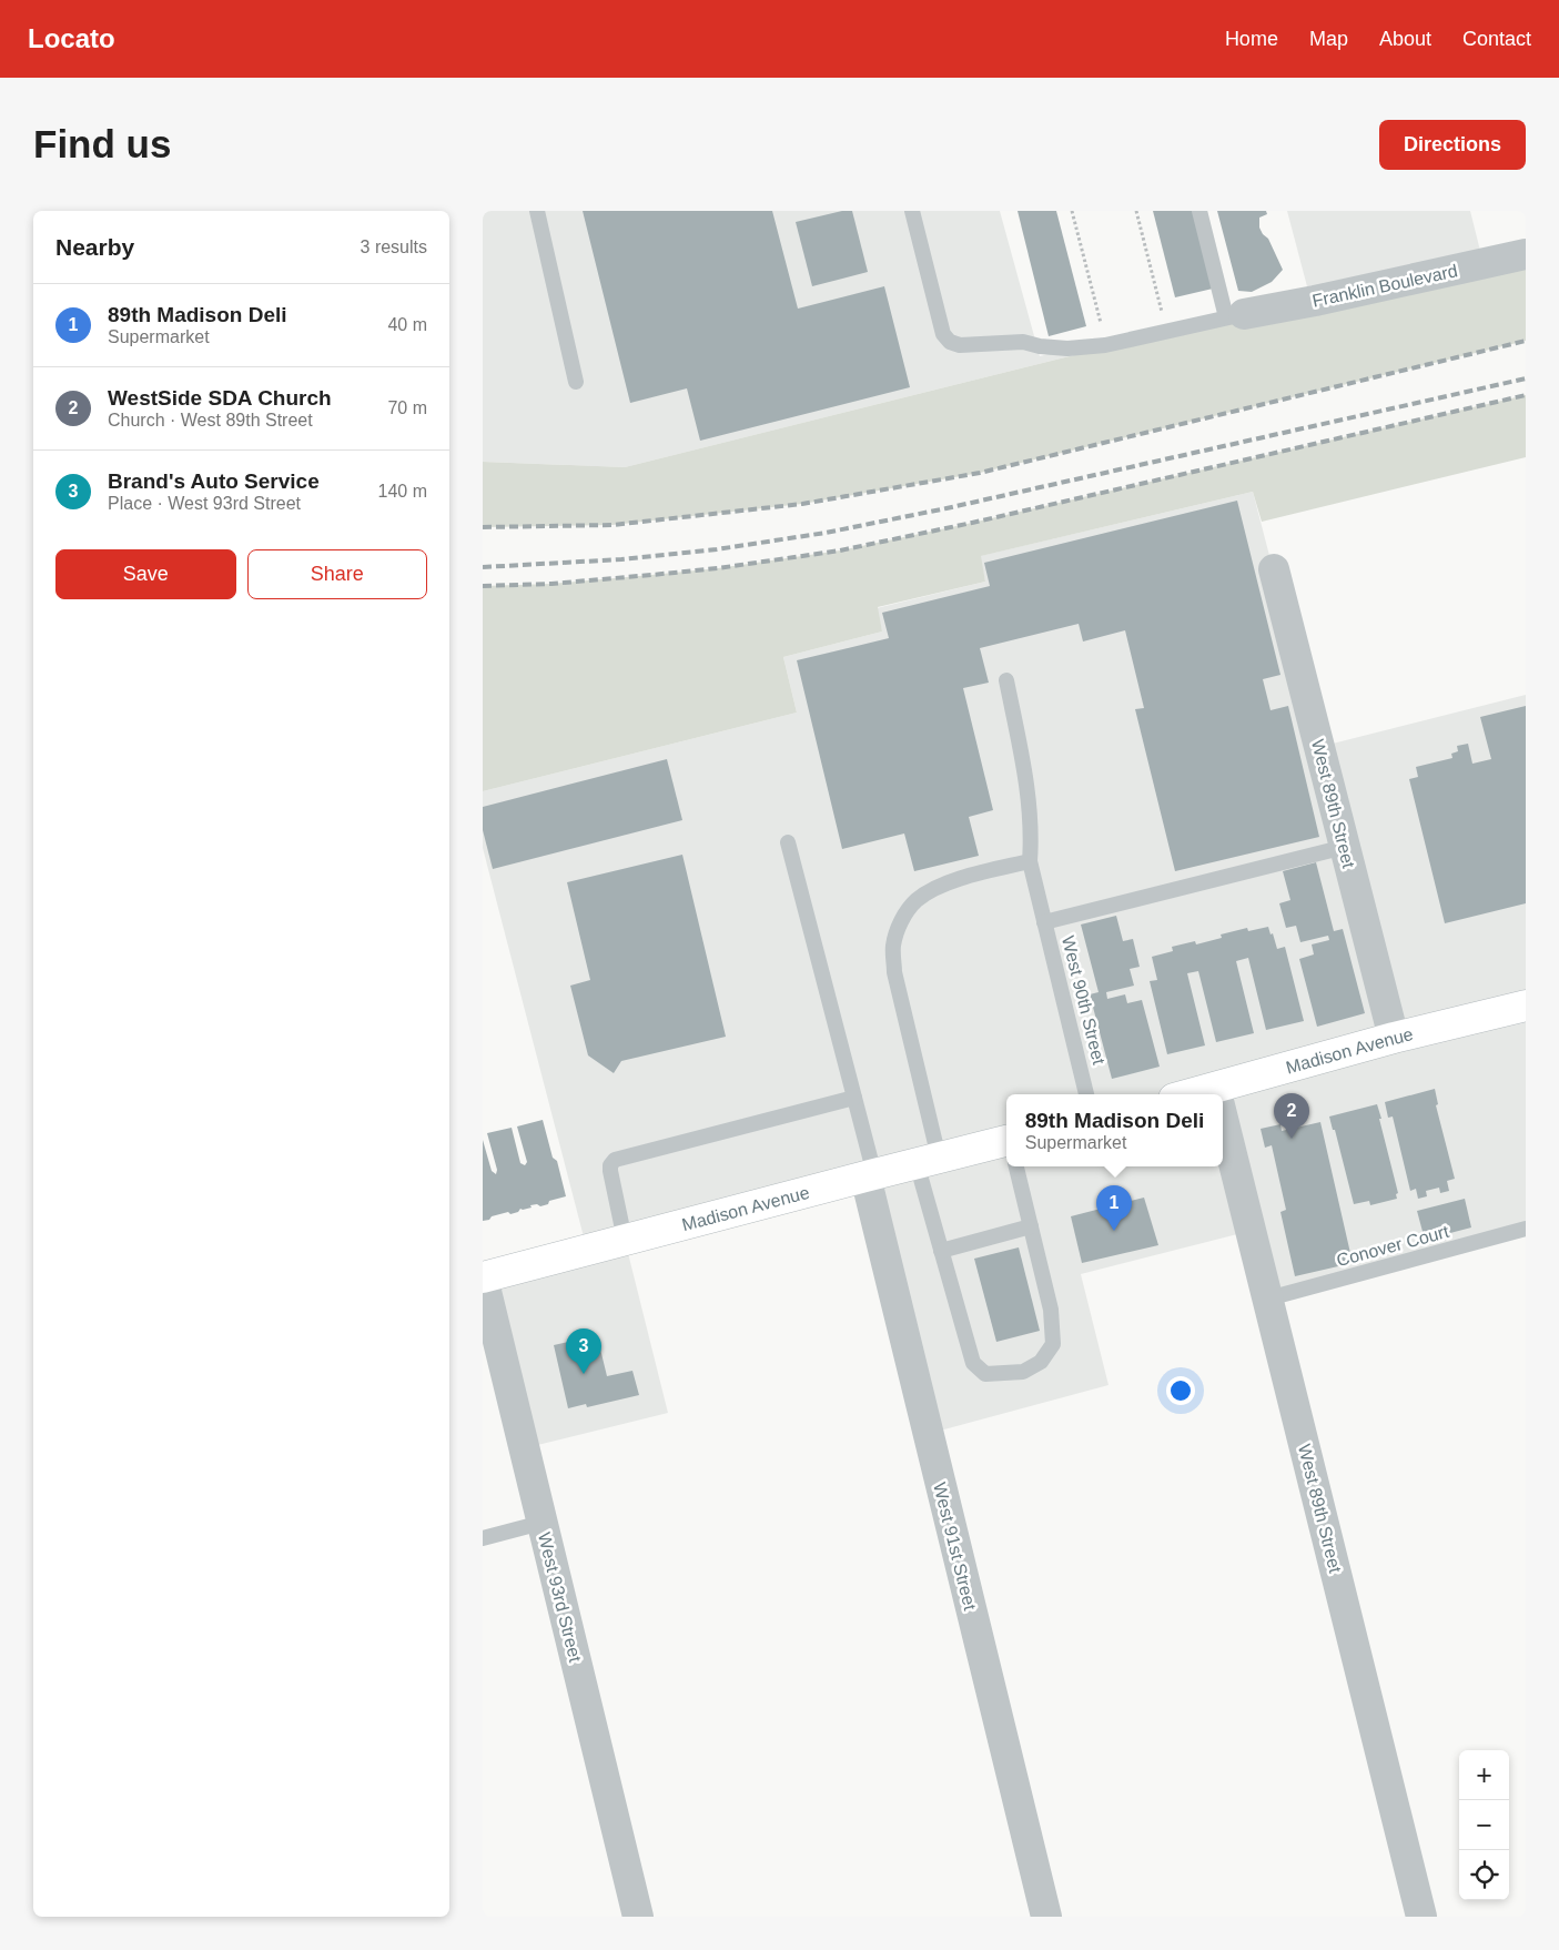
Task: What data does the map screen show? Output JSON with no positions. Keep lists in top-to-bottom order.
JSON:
{
  "streets": {
    "street": [
      "Franklin Boulevard",
      "West 89th Street",
      "Madison Avenue",
      "West 91st Street",
      "West 93rd Street"
    ],
    "lane": ["West 90th Street", "Conover Court"]
  },
  "crossings": [
    ["West 89th Street", "Madison Avenue"],
    ["West 89th Street", "Conover Court"],
    ["Madison Avenue", "West 91st Street"],
    ["Madison Avenue", "West 93rd Street"]
  ],
  "page": {
    "header": "Locato",
    "nav": [
      "Home",
      "Map",
      "About",
      "Contact"
    ],
    "buttons": [
      "Directions",
      ["Save", "Share"]
    ],
    "title": "Find us",
    "heading": ["Nearby", "3 results"],
    "list": [
      {
        "mark": "1",
        "name": "89th Madison Deli",
        "note": "Supermarket",
        "value": "40 m"
      },
      {
        "mark": "2",
        "name": "WestSide SDA Church",
        "note": "Church · West 89th Street",
        "value": "70 m"
      },
      {
        "mark": "3",
        "name": "Brand's Auto Service",
        "note": "Place · West 93rd Street",
        "value": "140 m"
      }
    ],
    "pins": ["2", "1", "3"],
    "popup": ["89th Madison Deli", "Supermarket"],
    "map_buttons": ["+", "−"]
  }
}
